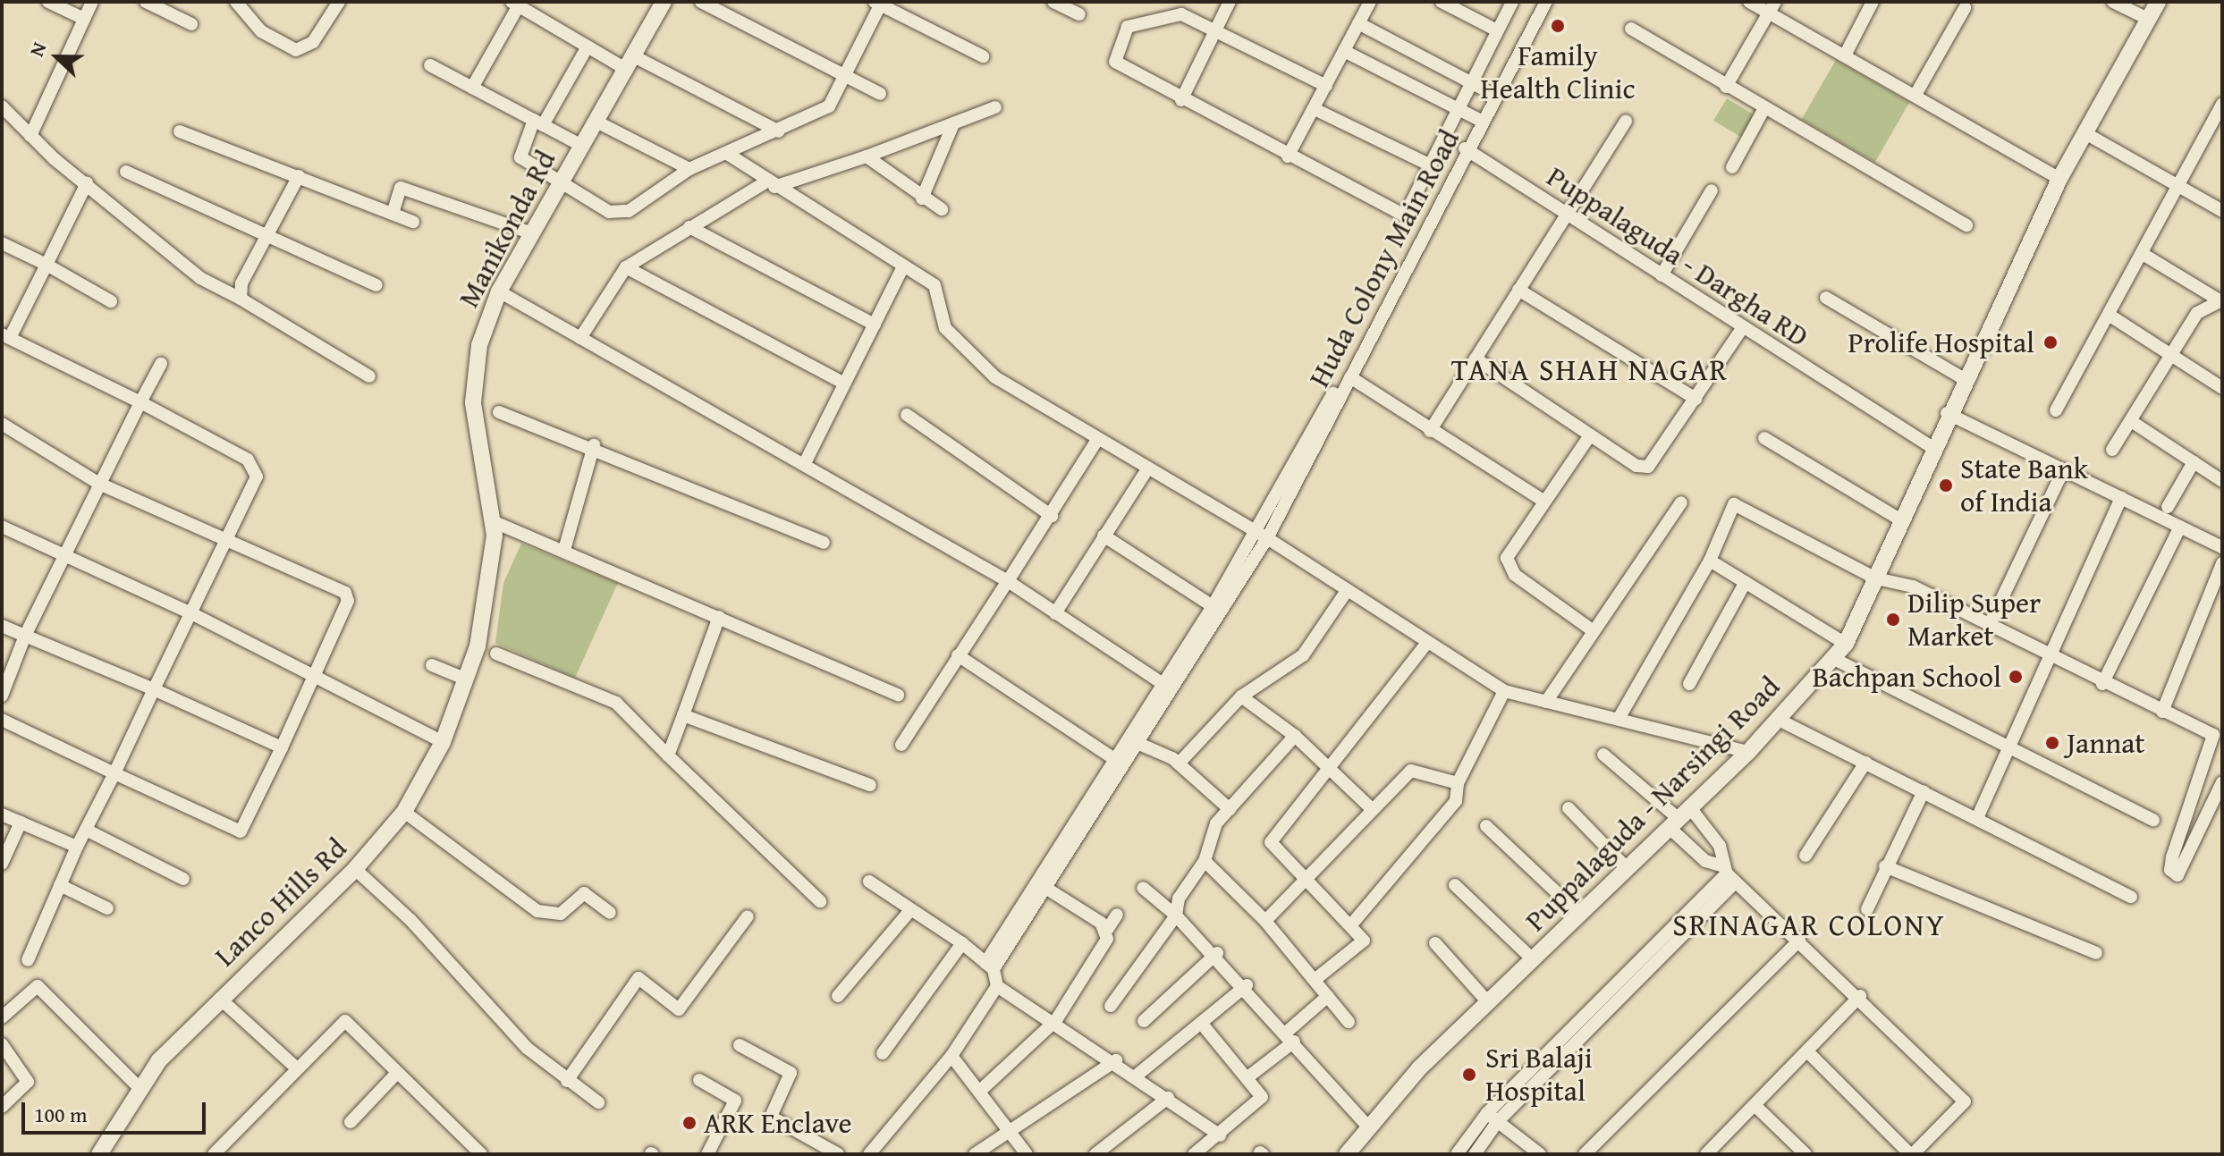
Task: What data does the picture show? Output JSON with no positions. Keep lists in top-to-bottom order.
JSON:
{
  "streets": {
    "street": [
      "Manikonda Rd",
      "Puppalaguda - Dargha RD",
      "Huda Colony Main Road",
      "Puppalaguda - Narsingi Road",
      "Lanco Hills Rd"
    ]
  },
  "crossings": [
    ["Manikonda Rd", "Lanco Hills Rd"],
    ["Puppalaguda - Dargha RD", "Huda Colony Main Road"],
    ["Puppalaguda - Dargha RD", "Puppalaguda - Narsingi Road"]
  ],
  "districts": ["TANA SHAH NAGAR", "SRINAGAR COLONY"],
  "places": [
    "Family Health Clinic",
    "Prolife Hospital",
    "State Bank of India",
    "Dilip Super Market",
    "Bachpan School",
    "Jannat",
    "Sri Balaji Hospital",
    "ARK Enclave"
  ],
  "scale_bar": "100 m",
  "north": "left"
}
